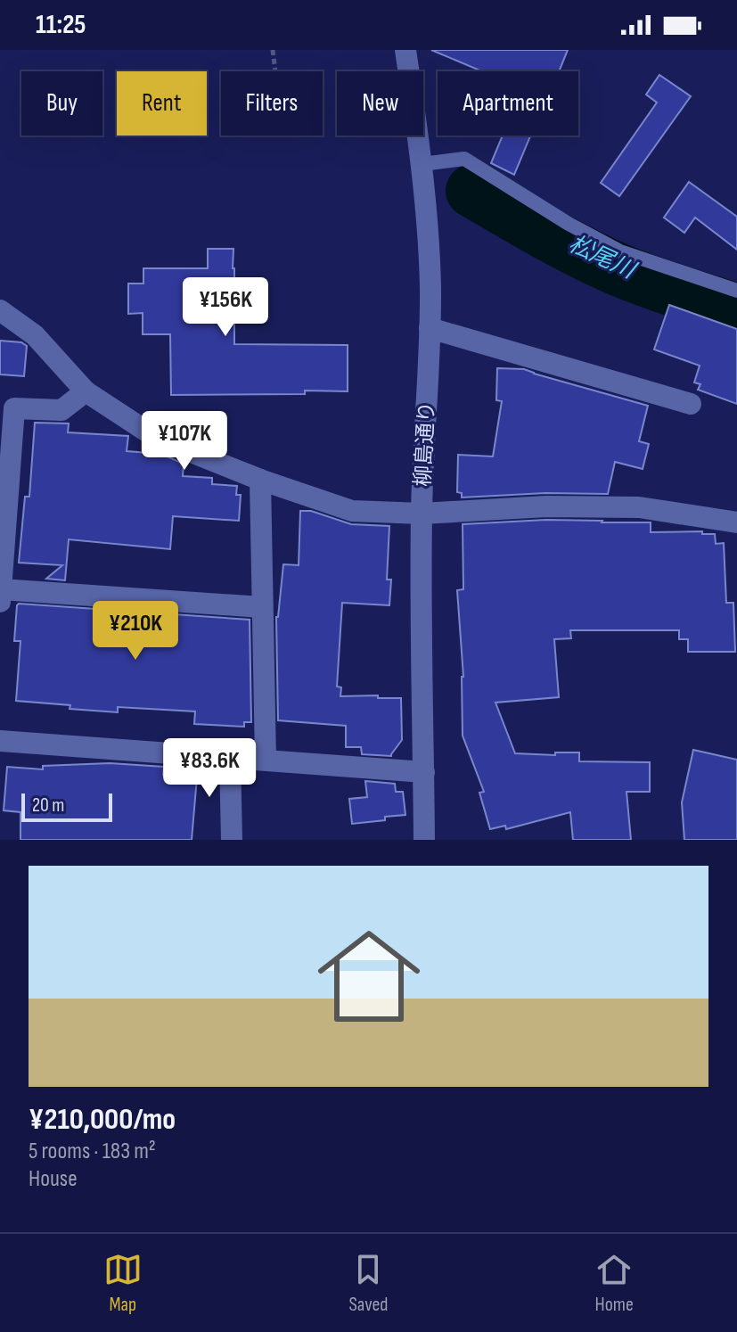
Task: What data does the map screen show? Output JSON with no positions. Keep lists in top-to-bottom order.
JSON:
{
  "streets": {
    "street": ["柳島通り"]
  },
  "water": ["松尾川"],
  "scale_bar": "20 m",
  "page": {
    "status": "11:25",
    "chip": [
      "Buy",
      "Rent",
      "Filters",
      "New",
      "Apartment"
    ],
    "price": [
      "¥156K",
      "¥107K",
      "¥210K",
      "¥83.6K"
    ],
    "scale": "20 m",
    "list": [
      {
        "name": "¥210,000/mo",
        "note": "5 rooms · 183 m² · House"
      }
    ],
    "tabs": ["Map", "Saved", "Home"]
  }
}
